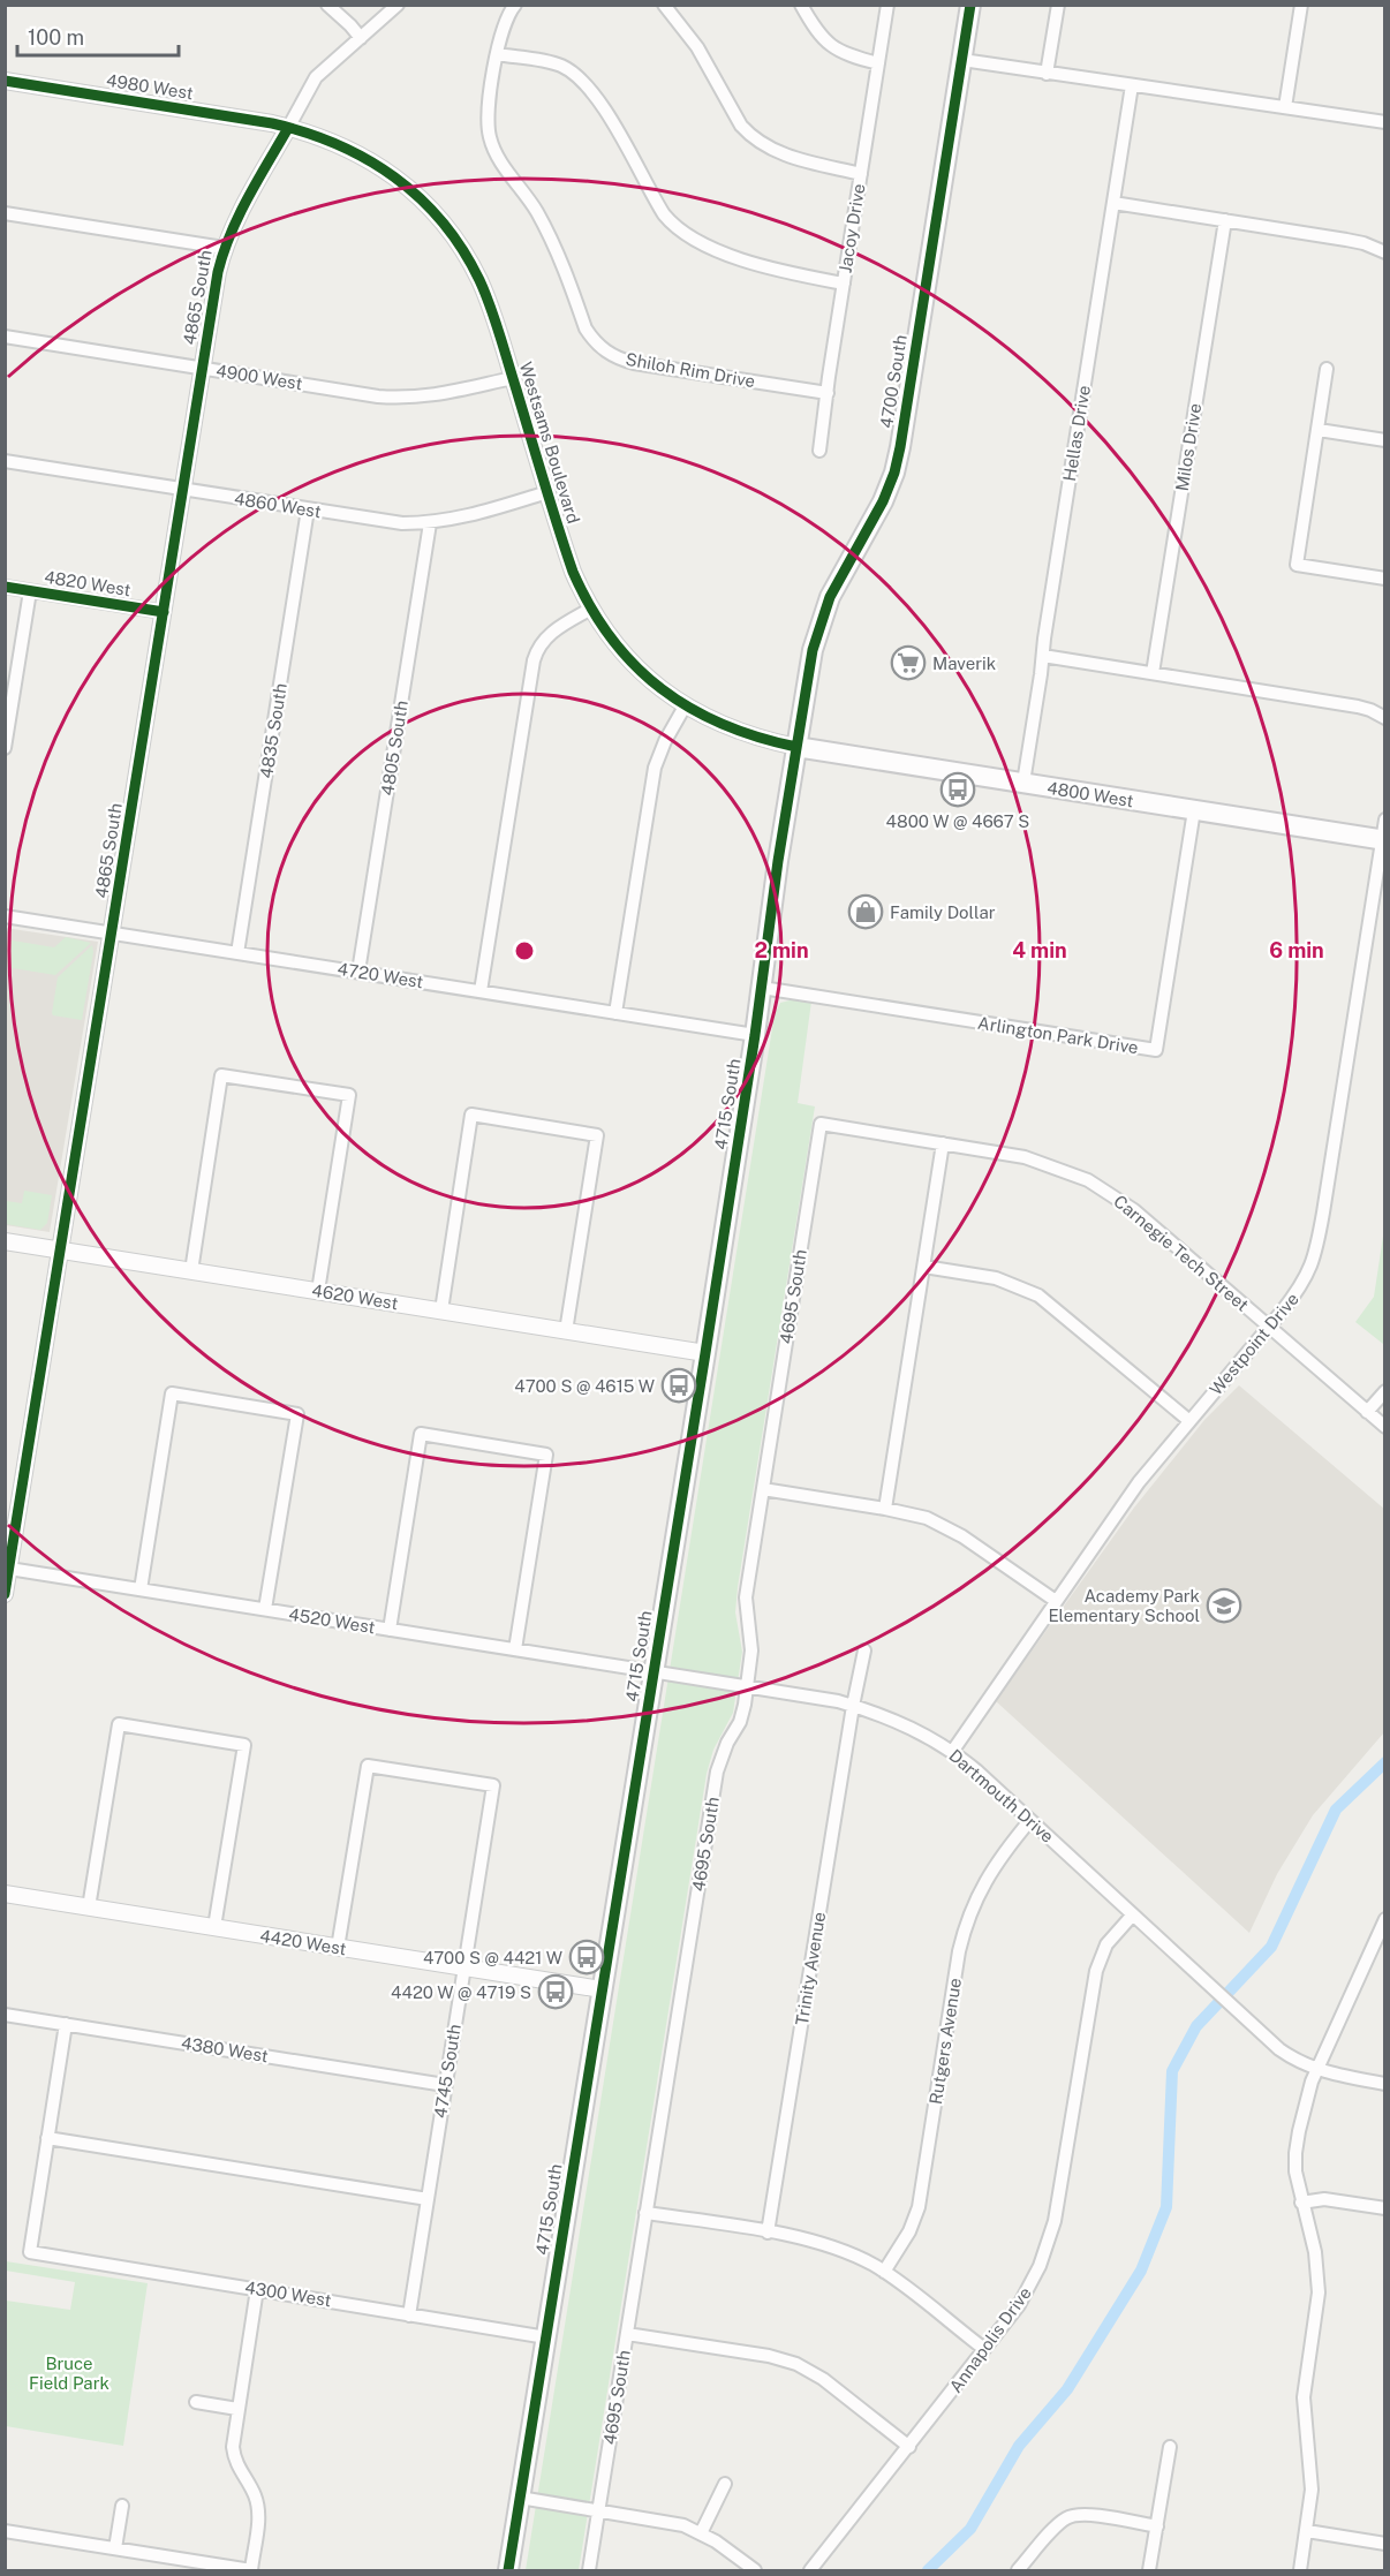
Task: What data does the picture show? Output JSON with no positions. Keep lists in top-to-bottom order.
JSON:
{
  "streets": {
    "main road": ["4700 South", "4800 West", "4715 South"],
    "street": [
      "4980 West",
      "Jacoy Drive",
      "4865 South",
      "Shiloh Rim Drive",
      "4900 West",
      "Hellas Drive",
      "Westsams Boulevard",
      "Milos Drive",
      "4860 West",
      "4820 West",
      "4835 South",
      "4805 South",
      "4720 West",
      "Arlington Park Drive",
      "Carnegie Tech Street",
      "4620 West",
      "4695 South",
      "Westpoint Drive",
      "4520 West",
      "Dartmouth Drive",
      "4420 West",
      "Trinity Avenue",
      "Rutgers Avenue",
      "4380 West",
      "4745 South",
      "4300 West",
      "Annapolis Drive"
    ]
  },
  "crossings": [
    ["4980 West", "4865 South"],
    ["4980 West", "Westsams Boulevard"],
    ["Jacoy Drive", "Shiloh Rim Drive"],
    ["4865 South", "4900 West"],
    ["4865 South", "Westsams Boulevard"],
    ["4865 South", "4860 West"],
    ["4865 South", "4820 West"],
    ["4865 South", "4720 West"],
    ["4865 South", "4620 West"],
    ["4865 South", "4520 West"],
    ["4900 West", "Westsams Boulevard"],
    ["4700 South", "Westsams Boulevard"],
    ["4700 South", "4800 West"],
    ["4700 South", "4715 South"],
    ["Hellas Drive", "4800 West"],
    ["Westsams Boulevard", "4860 West"],
    ["Westsams Boulevard", "4800 West"],
    ["Westsams Boulevard", "4715 South"],
    ["4860 West", "4835 South"],
    ["4860 West", "4805 South"],
    ["4835 South", "4720 West"],
    ["4805 South", "4720 West"],
    ["4800 West", "Arlington Park Drive"],
    ["4800 West", "4715 South"],
    ["4800 West", "Westpoint Drive"],
    ["4720 West", "4715 South"],
    ["Arlington Park Drive", "4715 South"],
    ["4715 South", "4620 West"],
    ["4715 South", "4520 West"],
    ["4715 South", "Dartmouth Drive"],
    ["4715 South", "4420 West"],
    ["4715 South", "4300 West"],
    ["Carnegie Tech Street", "4695 South"],
    ["Carnegie Tech Street", "Westpoint Drive"],
    ["4695 South", "Dartmouth Drive"],
    ["Westpoint Drive", "Dartmouth Drive"],
    ["4520 West", "Dartmouth Drive"],
    ["Dartmouth Drive", "Trinity Avenue"],
    ["Dartmouth Drive", "Rutgers Avenue"],
    ["Dartmouth Drive", "Annapolis Drive"],
    ["4420 West", "4745 South"],
    ["4380 West", "4745 South"],
    ["4745 South", "4300 West"]
  ],
  "parks": ["Bruce Field Park"],
  "places": {
    "supermarket": ["Maverik"],
    "bus stop": [
      "4800 W @ 4667 S",
      "4700 S @ 4615 W",
      "4700 S @ 4421 W",
      "4420 W @ 4719 S"
    ],
    "shop": ["Family Dollar"],
    "school or university": ["Academy Park Elementary School"]
  },
  "scale_bar": "100 m",
  "rings": ["2 min", "4 min", "6 min"]
}
